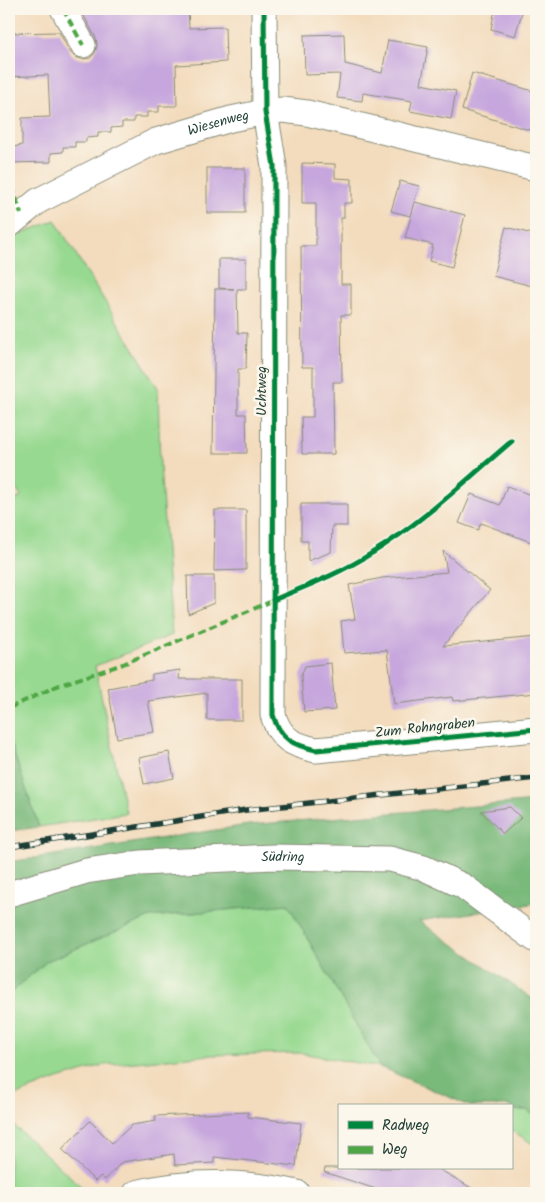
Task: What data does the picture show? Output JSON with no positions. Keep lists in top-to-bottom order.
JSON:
{
  "streets": {
    "street": [
      "Wiesenweg",
      "Uchtweg",
      "Zum Rohngraben",
      "Südring"
    ]
  },
  "crossings": [
    ["Wiesenweg", "Uchtweg"],
    ["Uchtweg", "Zum Rohngraben"]
  ],
  "legend": ["Radweg", "Weg"]
}
